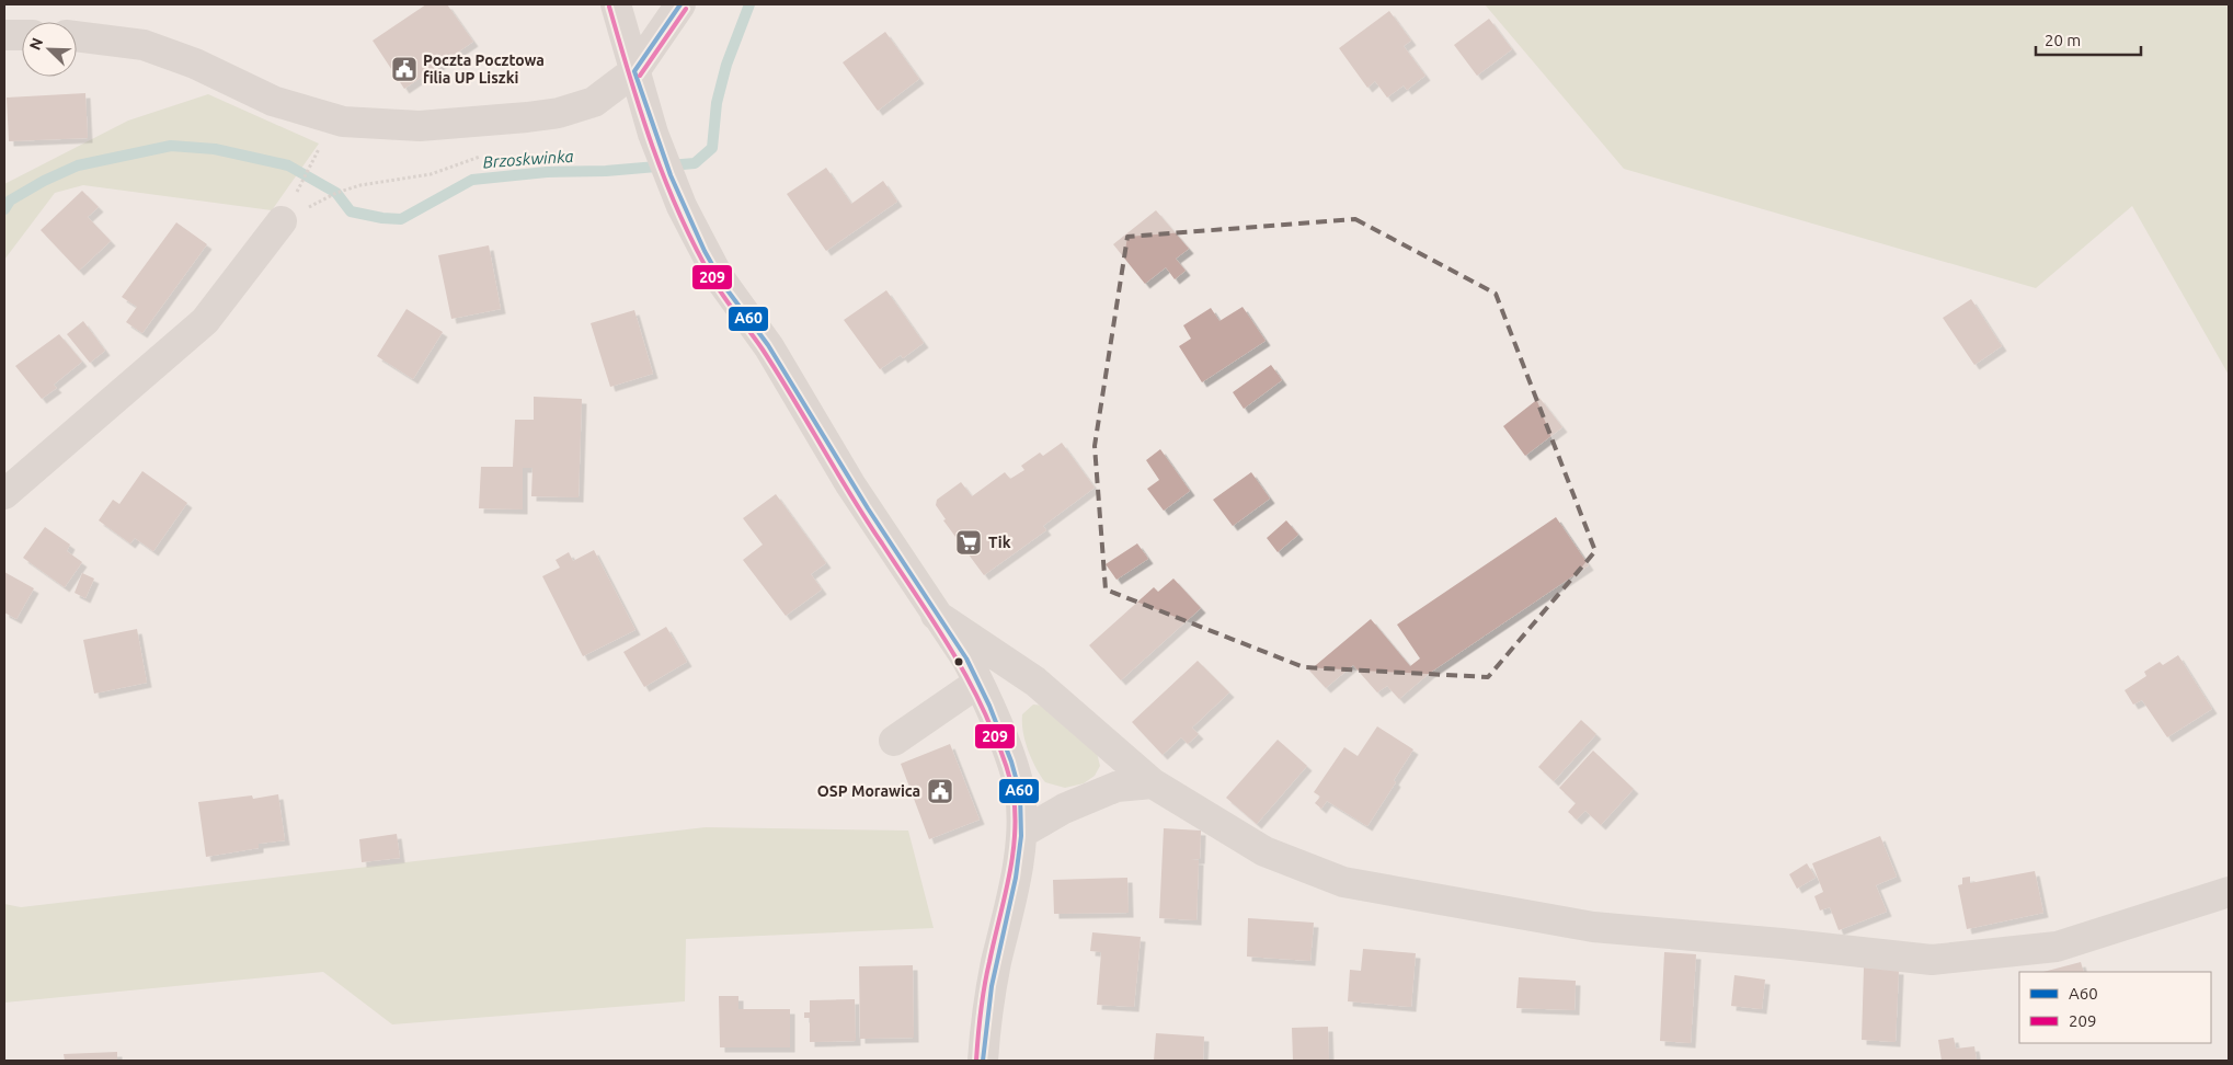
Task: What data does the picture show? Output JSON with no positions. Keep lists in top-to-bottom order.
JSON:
{
  "water": ["Brzoskwinka"],
  "places": {
    "public building": ["Poczta Pocztowa filia UP Liszki", "OSP Morawica"],
    "supermarket": ["Tik"]
  },
  "lines": ["transit line A60", "transit line 209"],
  "legend": ["A60", "209"],
  "scale_bar": "20 m",
  "north": "top left"
}
